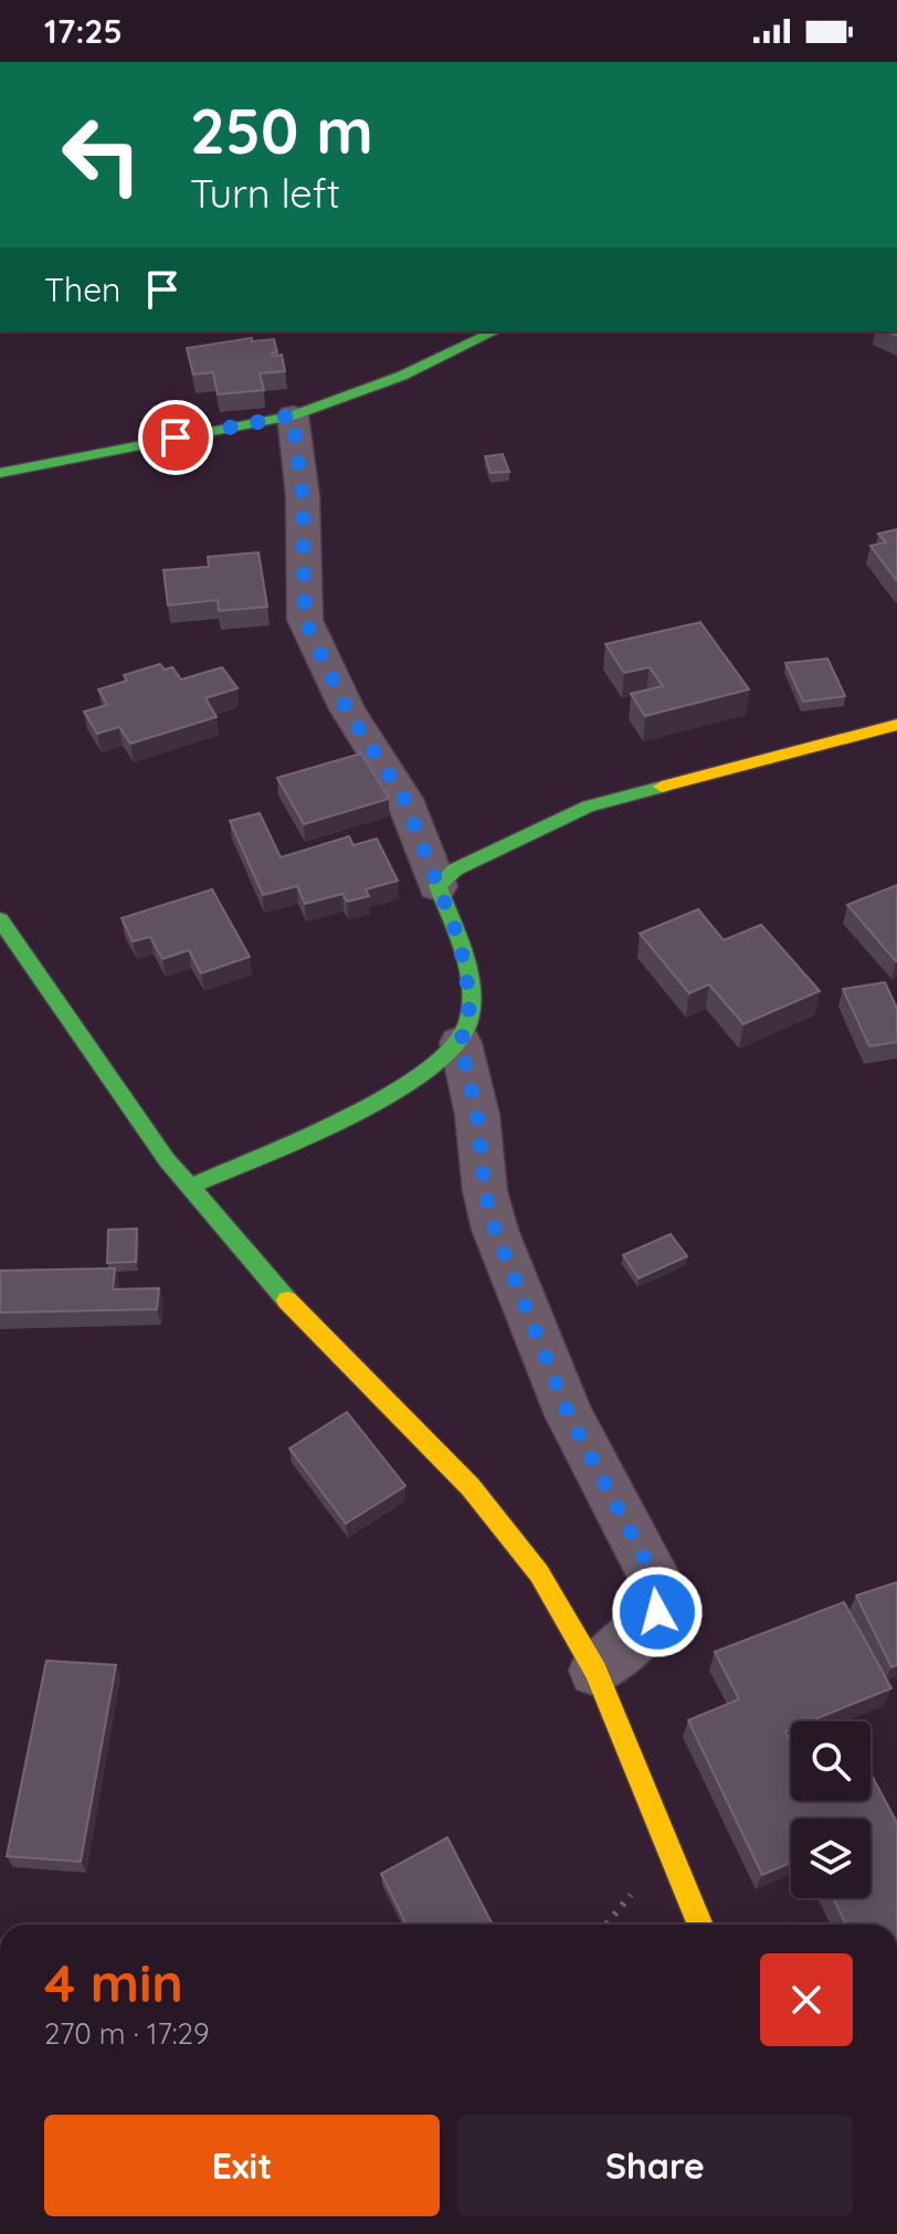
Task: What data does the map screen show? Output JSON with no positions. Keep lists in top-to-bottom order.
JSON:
{
  "page": {
    "status": "17:25",
    "turn": ["250 m", "Turn left"],
    "then": "Then",
    "heading": ["4 min", "270 m · 17:29"],
    "buttons": ["Exit", "Share"]
  }
}
